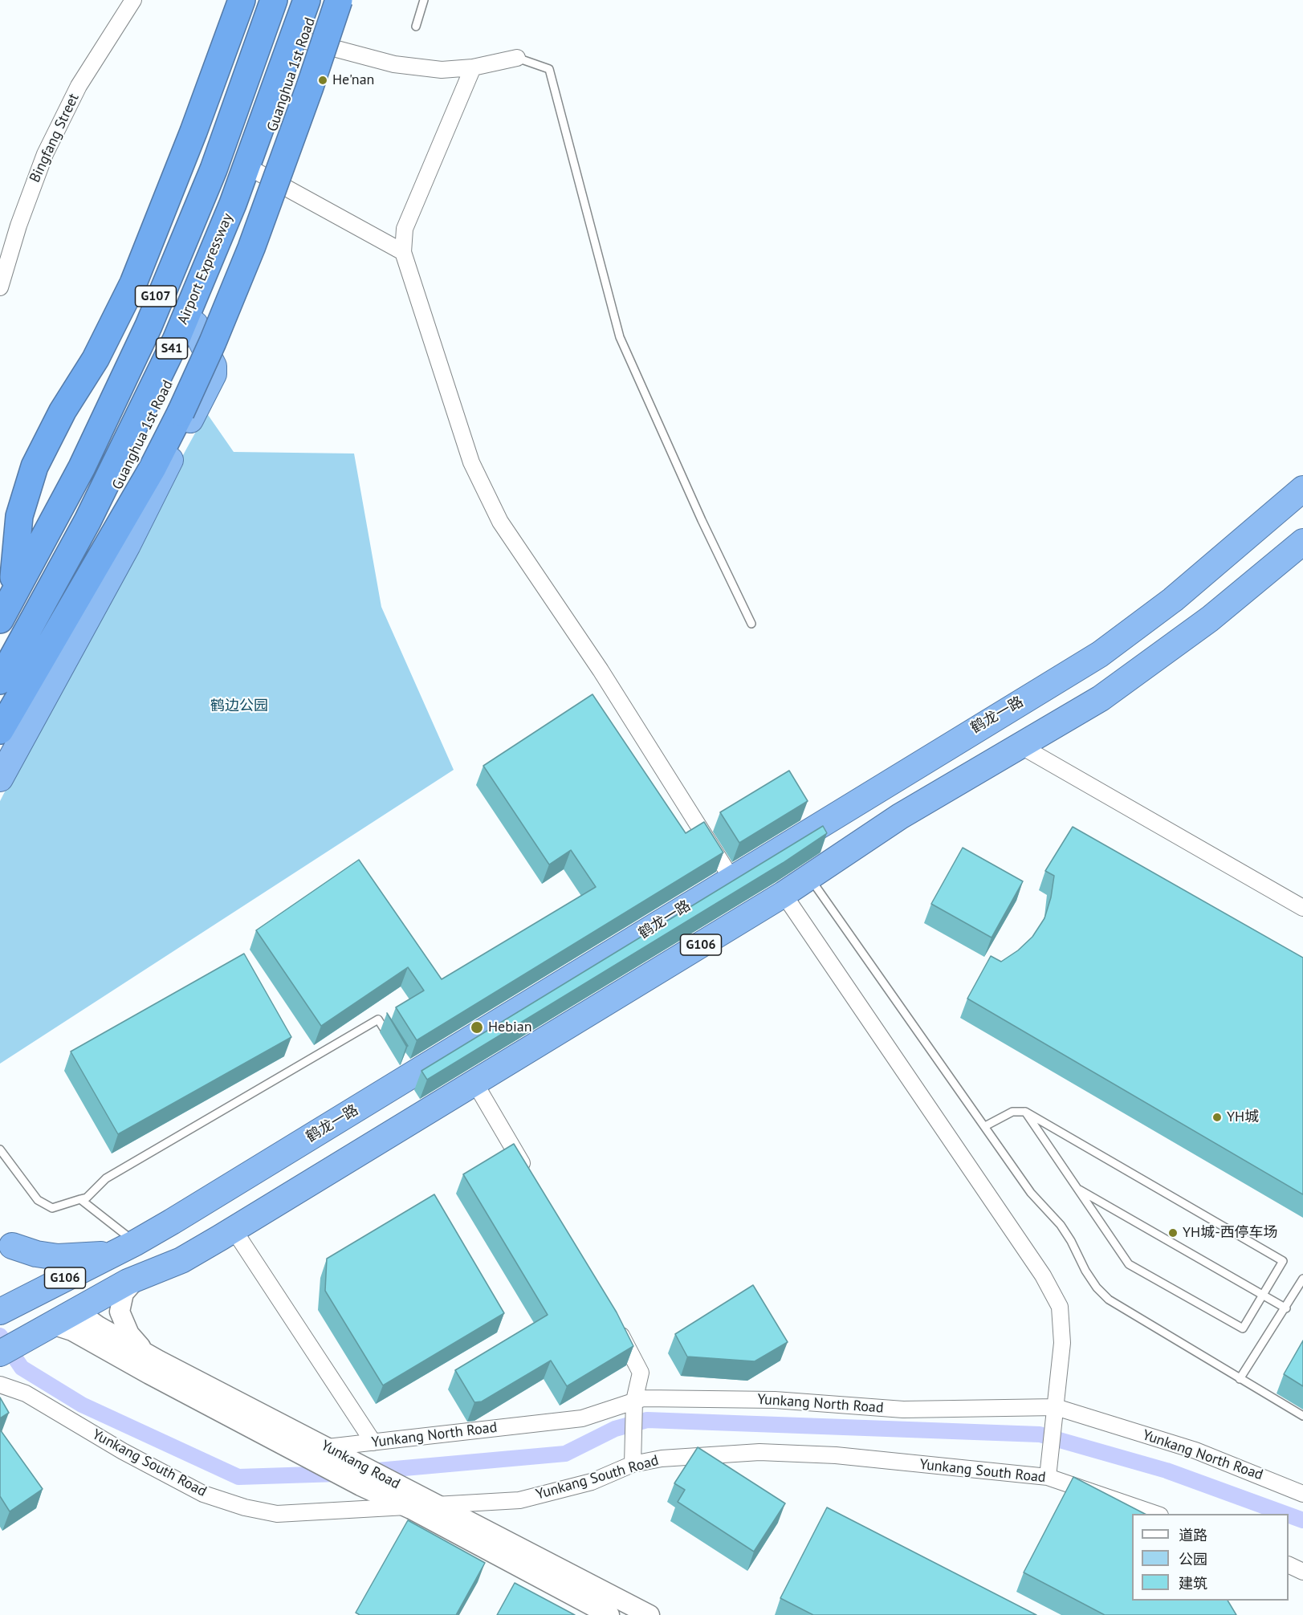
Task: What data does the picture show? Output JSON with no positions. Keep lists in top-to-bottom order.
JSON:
{
  "streets": {
    "highway": [
      "Guanghua 1st Road",
      "Airport Expressway",
      "G107",
      "S41",
      "鹤龙一路",
      "G106"
    ],
    "street": [
      "Bingfang Street",
      "Yunkang North Road",
      "Yunkang South Road",
      "Yunkang Road"
    ]
  },
  "crossings": [
    ["鹤龙一路", "G106"],
    ["G106", "Yunkang Road"],
    ["Yunkang North Road", "Yunkang Road"],
    ["Yunkang South Road", "Yunkang Road"]
  ],
  "parks": ["鹤边公园"],
  "places": [
    "He'nan",
    "Hebian",
    "YH城",
    "YH城-西停车场"
  ],
  "legend": ["道路", "公园", "建筑"]
}
